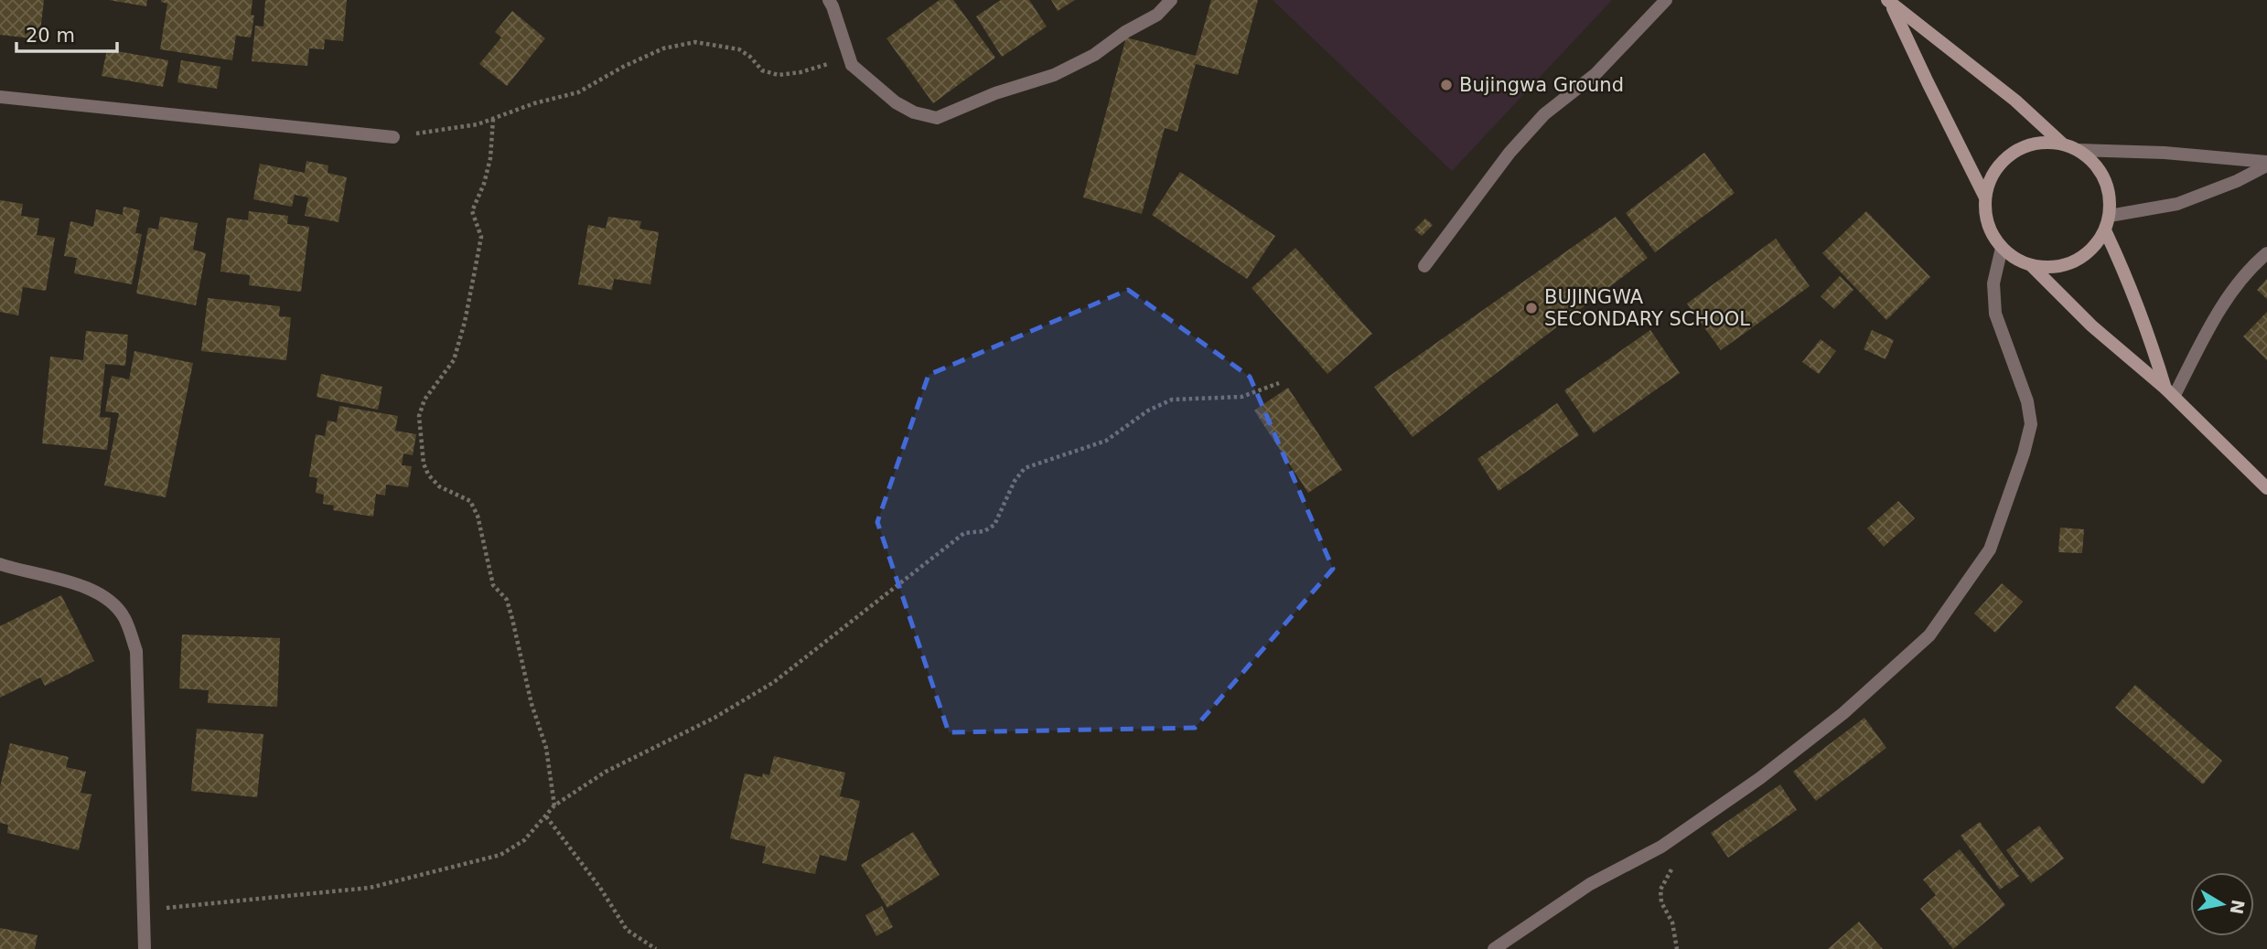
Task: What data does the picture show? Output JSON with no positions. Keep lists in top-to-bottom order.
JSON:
{
  "places": ["Bujingwa Ground", "BUJINGWA SECONDARY SCHOOL"],
  "scale_bar": "20 m",
  "north": "right"
}
